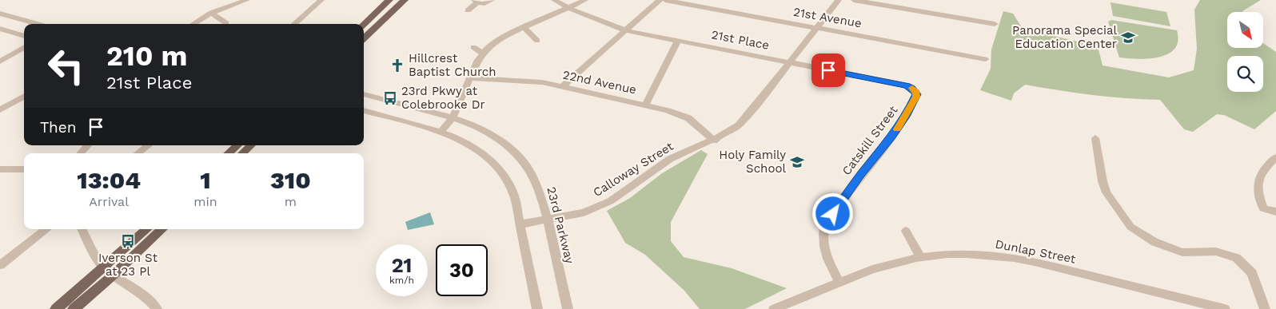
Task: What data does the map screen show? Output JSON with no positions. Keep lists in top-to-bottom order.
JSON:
{
  "streets": {
    "street": [
      "21st Avenue",
      "21st Place",
      "22nd Avenue",
      "Catskill Street",
      "Calloway Street",
      "23rd Parkway",
      "Dunlap Street"
    ]
  },
  "crossings": [
    ["21st Avenue", "Calloway Street"],
    ["21st Place", "Catskill Street"],
    ["21st Place", "Calloway Street"],
    ["22nd Avenue", "Calloway Street"],
    ["Catskill Street", "Dunlap Street"],
    ["Calloway Street", "23rd Parkway"]
  ],
  "places": {
    "school or university": ["Panorama Special Education Center", "Holy Family School"],
    "church": ["Hillcrest Baptist Church"],
    "bus stop": ["23rd Pkwy at Colebrooke Dr", "Iverson St at 23 Pl"]
  },
  "north": "bottom right",
  "page": {
    "turn": ["210 m", "21st Place"],
    "then": "Then",
    "eta": [
      "13:04",
      "Arrival",
      "1",
      "min",
      "310",
      "m"
    ],
    "speed": "21 km/h",
    "limit": "30"
  }
}
